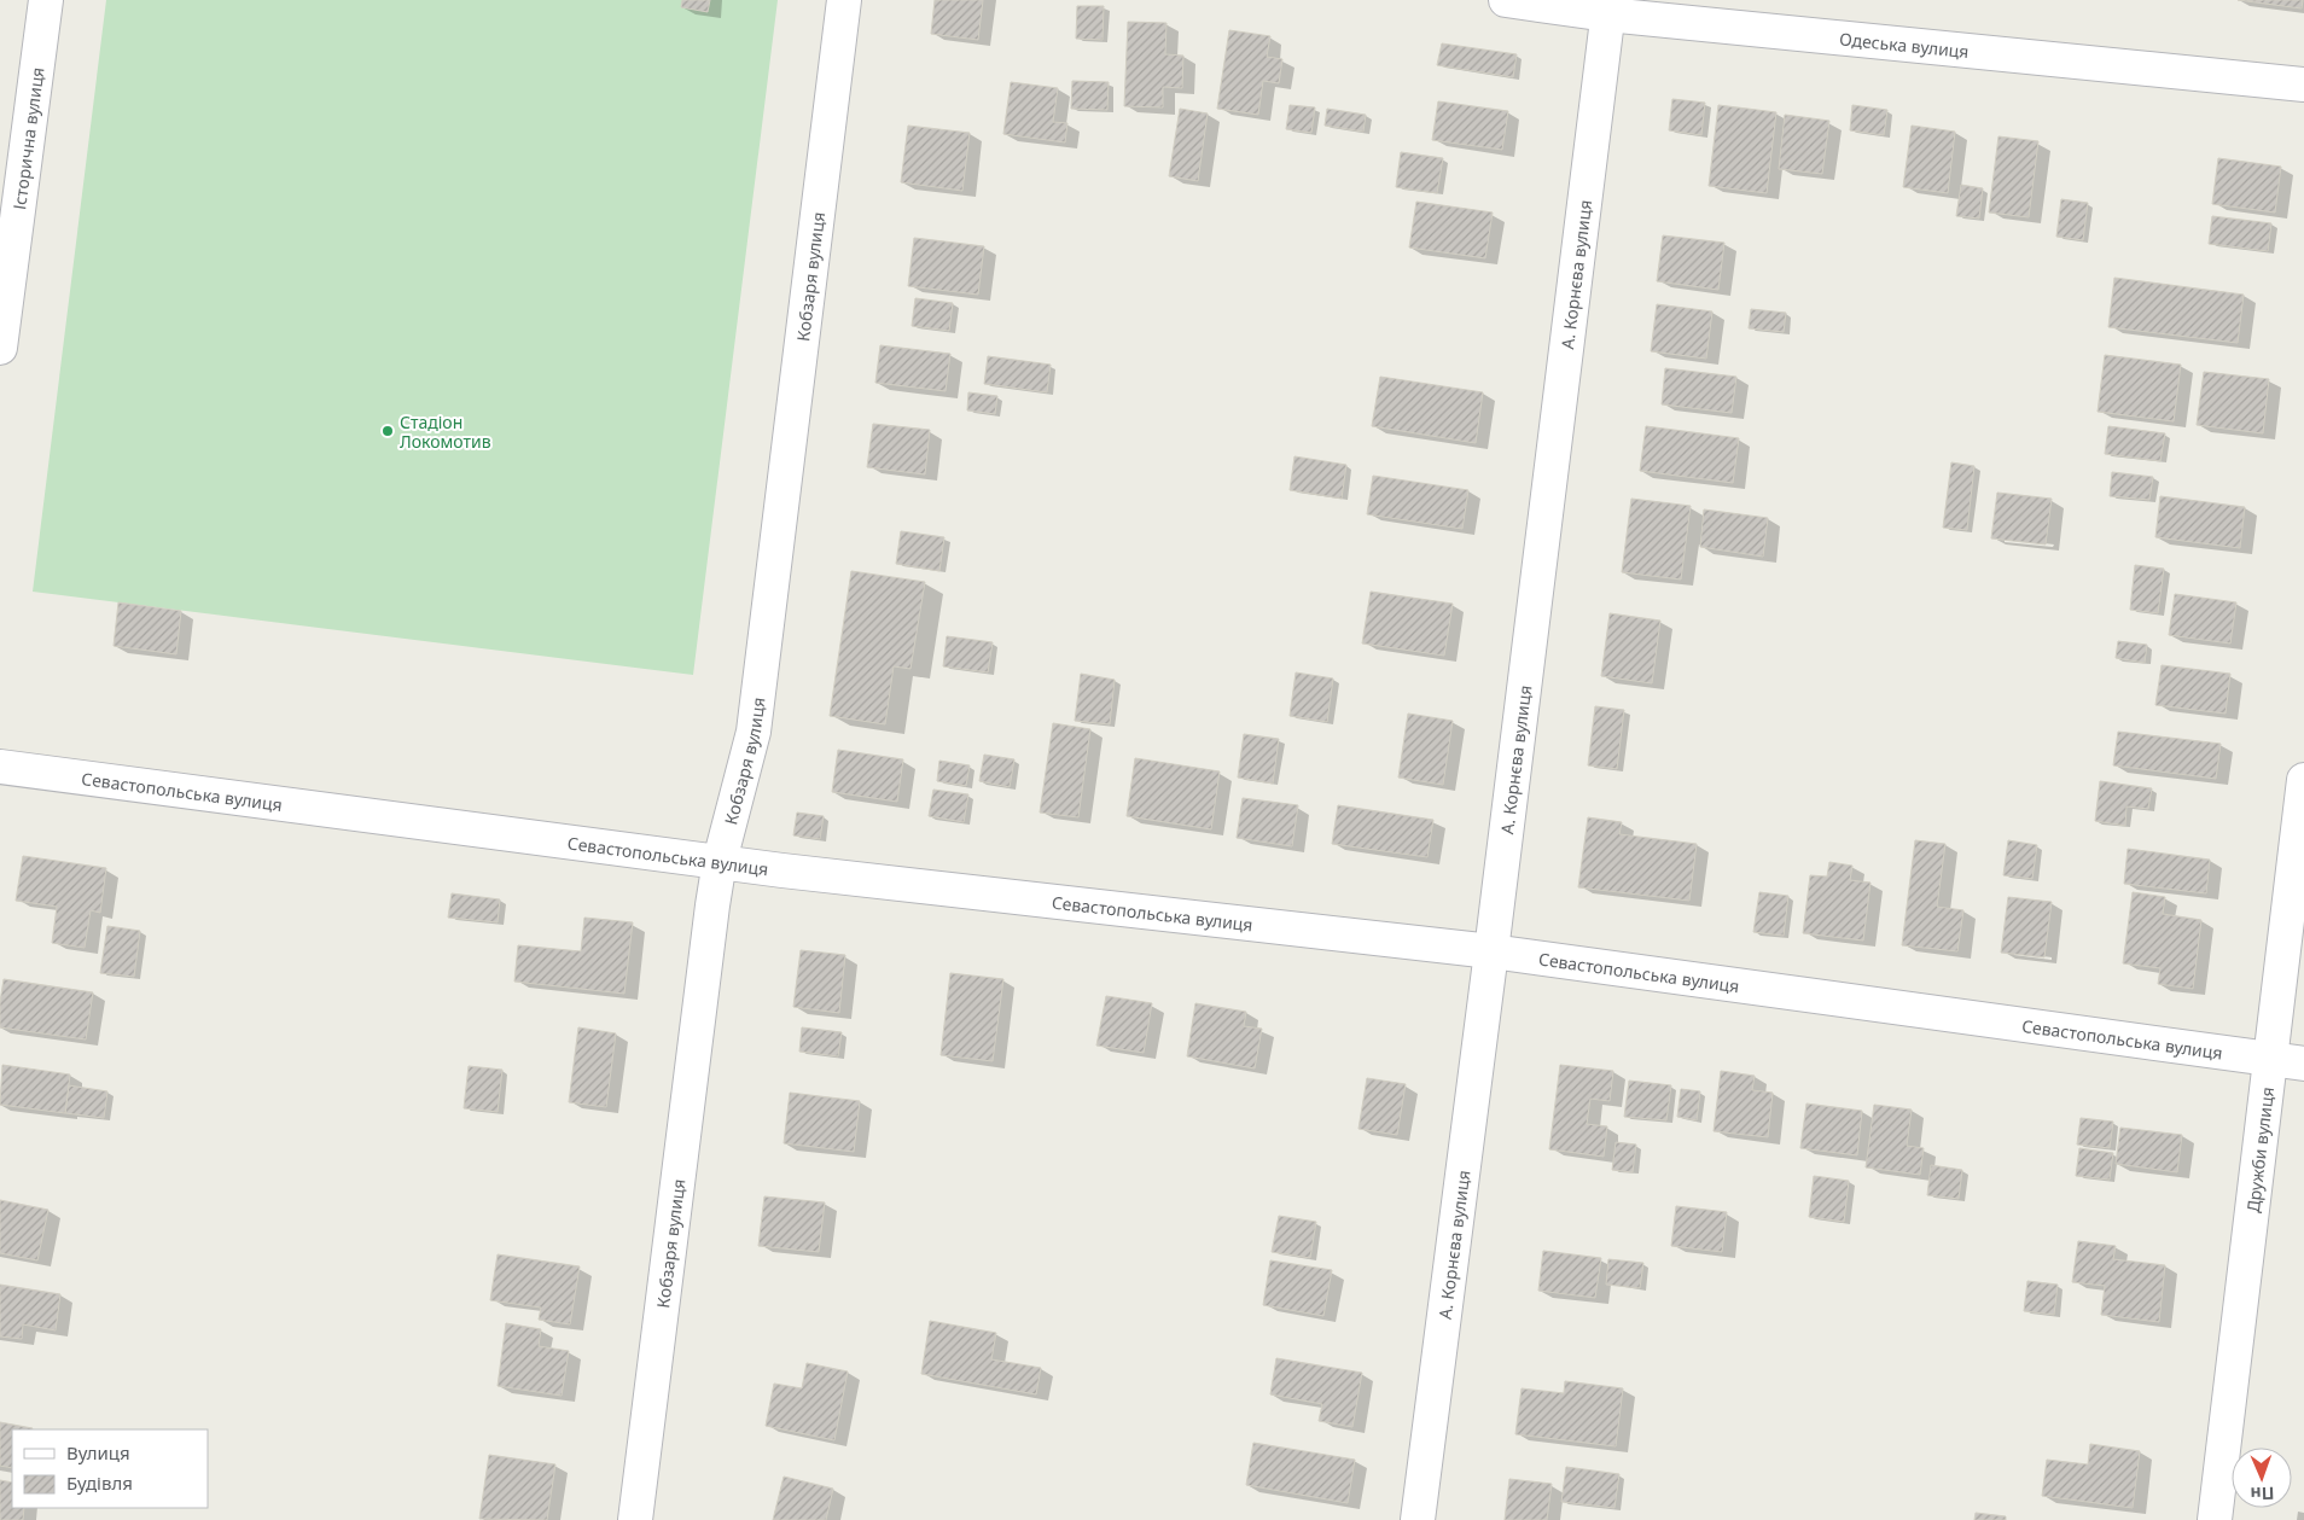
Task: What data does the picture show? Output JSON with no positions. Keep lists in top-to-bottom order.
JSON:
{
  "streets": {
    "street": [
      "Одеська вулиця",
      "Історична вулиця",
      "А. Корнєва вулиця",
      "Кобзаря вулиця",
      "Севастопольська вулиця",
      "Дружби вулиця"
    ]
  },
  "crossings": [
    ["Одеська вулиця", "А. Корнєва вулиця"],
    ["А. Корнєва вулиця", "Севастопольська вулиця"],
    ["Кобзаря вулиця", "Севастопольська вулиця"],
    ["Севастопольська вулиця", "Дружби вулиця"]
  ],
  "places": ["Стадіон Локомотив"],
  "legend": ["Вулиця", "Будівля"],
  "north": "bottom"
}
